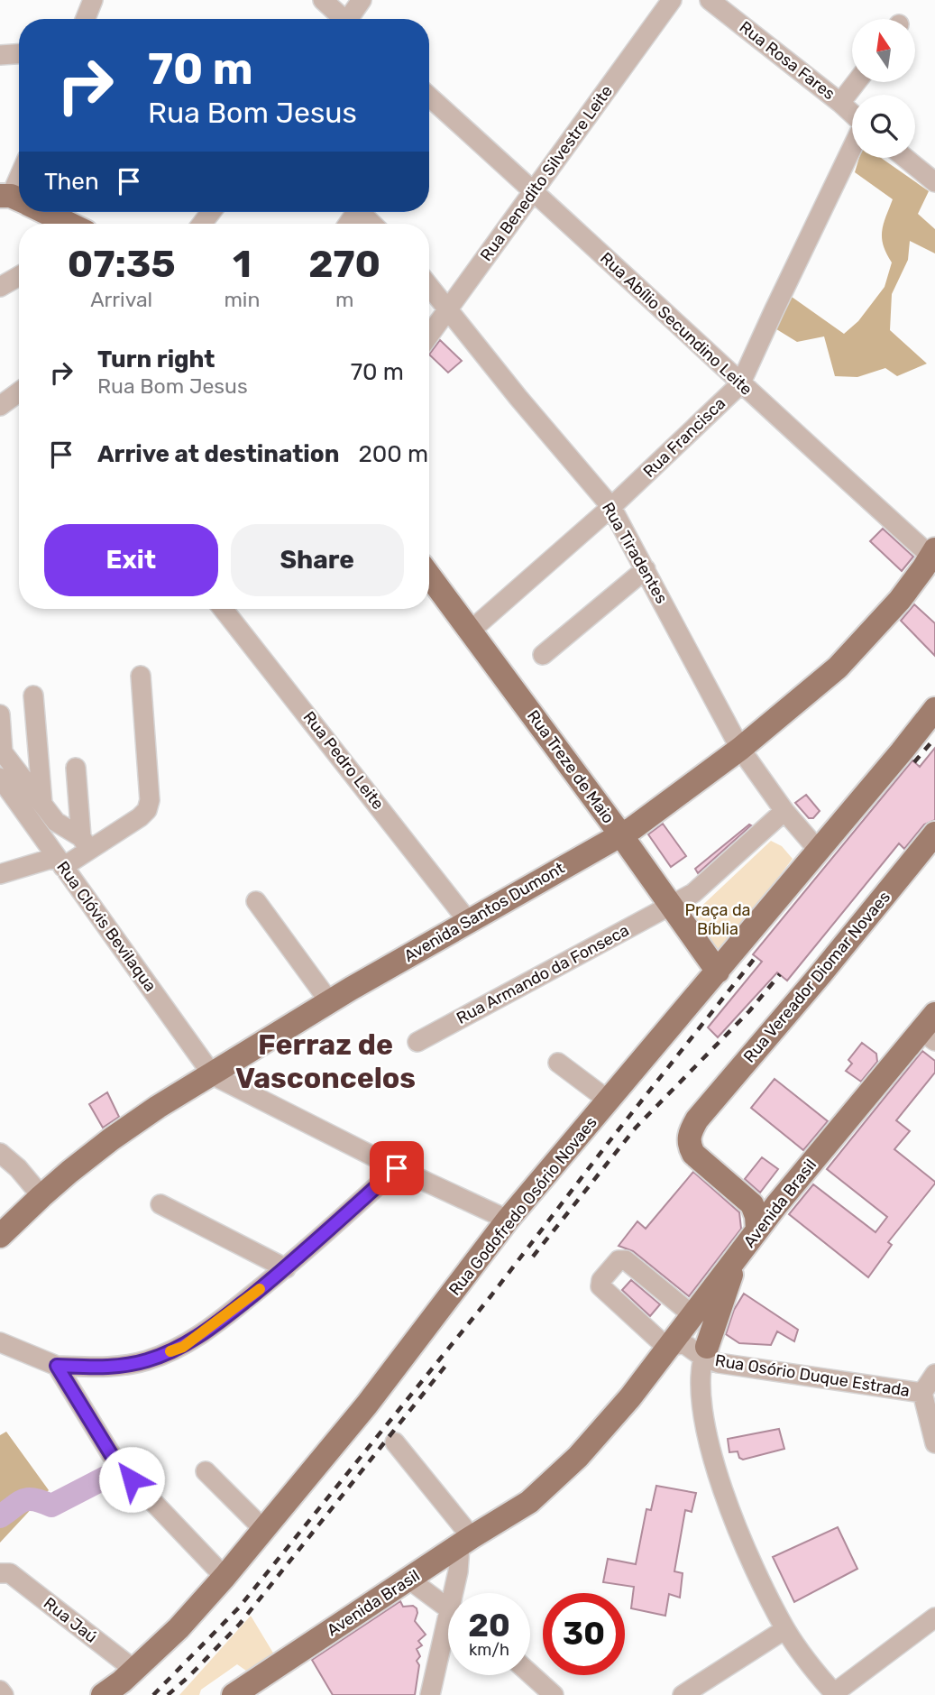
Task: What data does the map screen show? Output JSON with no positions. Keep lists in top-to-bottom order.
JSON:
{
  "streets": {
    "main road": [
      "Rua Treze de Maio",
      "Avenida Santos Dumont",
      "Rua Vereador Diomar Novaes",
      "Avenida Brasil",
      "Rua Godofredo Osório Novaes"
    ],
    "street": [
      "Rua Rosa Fares",
      "Rua Benedito Silvestre Leite",
      "Rua Abílio Secundino Leite",
      "Rua Francisca",
      "Rua Tiradentes",
      "Rua Pedro Leite",
      "Rua Clóvis Bevilaqua",
      "Rua Armando da Fonseca",
      "Rua Osório Duque Estrada",
      "Rua Jaú"
    ]
  },
  "crossings": [
    ["Rua Benedito Silvestre Leite", "Rua Abílio Secundino Leite"],
    ["Rua Benedito Silvestre Leite", "Rua Tiradentes"],
    ["Rua Abílio Secundino Leite", "Rua Francisca"],
    ["Rua Abílio Secundino Leite", "Avenida Santos Dumont"],
    ["Rua Francisca", "Rua Tiradentes"],
    ["Rua Francisca", "Rua Treze de Maio"],
    ["Rua Tiradentes", "Avenida Santos Dumont"],
    ["Rua Tiradentes", "Rua Godofredo Osório Novaes"],
    ["Rua Pedro Leite", "Avenida Santos Dumont"],
    ["Rua Treze de Maio", "Avenida Santos Dumont"],
    ["Rua Treze de Maio", "Rua Armando da Fonseca"],
    ["Rua Treze de Maio", "Rua Godofredo Osório Novaes"],
    ["Avenida Santos Dumont", "Rua Clóvis Bevilaqua"],
    ["Avenida Brasil", "Rua Osório Duque Estrada"],
    ["Rua Godofredo Osório Novaes", "Rua Jaú"]
  ],
  "districts": ["Ferraz de Vasconcelos"],
  "parks": ["Praça da Bíblia"],
  "north": "top",
  "page": {
    "turn": ["70 m", "Rua Bom Jesus"],
    "then": "Then",
    "eta": [
      "07:35",
      "Arrival",
      "1",
      "min",
      "270",
      "m"
    ],
    "list": [
      {
        "name": "Turn right",
        "note": "Rua Bom Jesus",
        "value": "70 m"
      },
      {
        "name": "Arrive at destination",
        "value": "200 m"
      }
    ],
    "buttons": ["Exit", "Share"],
    "speed": "20 km/h",
    "limit": "30"
  }
}
